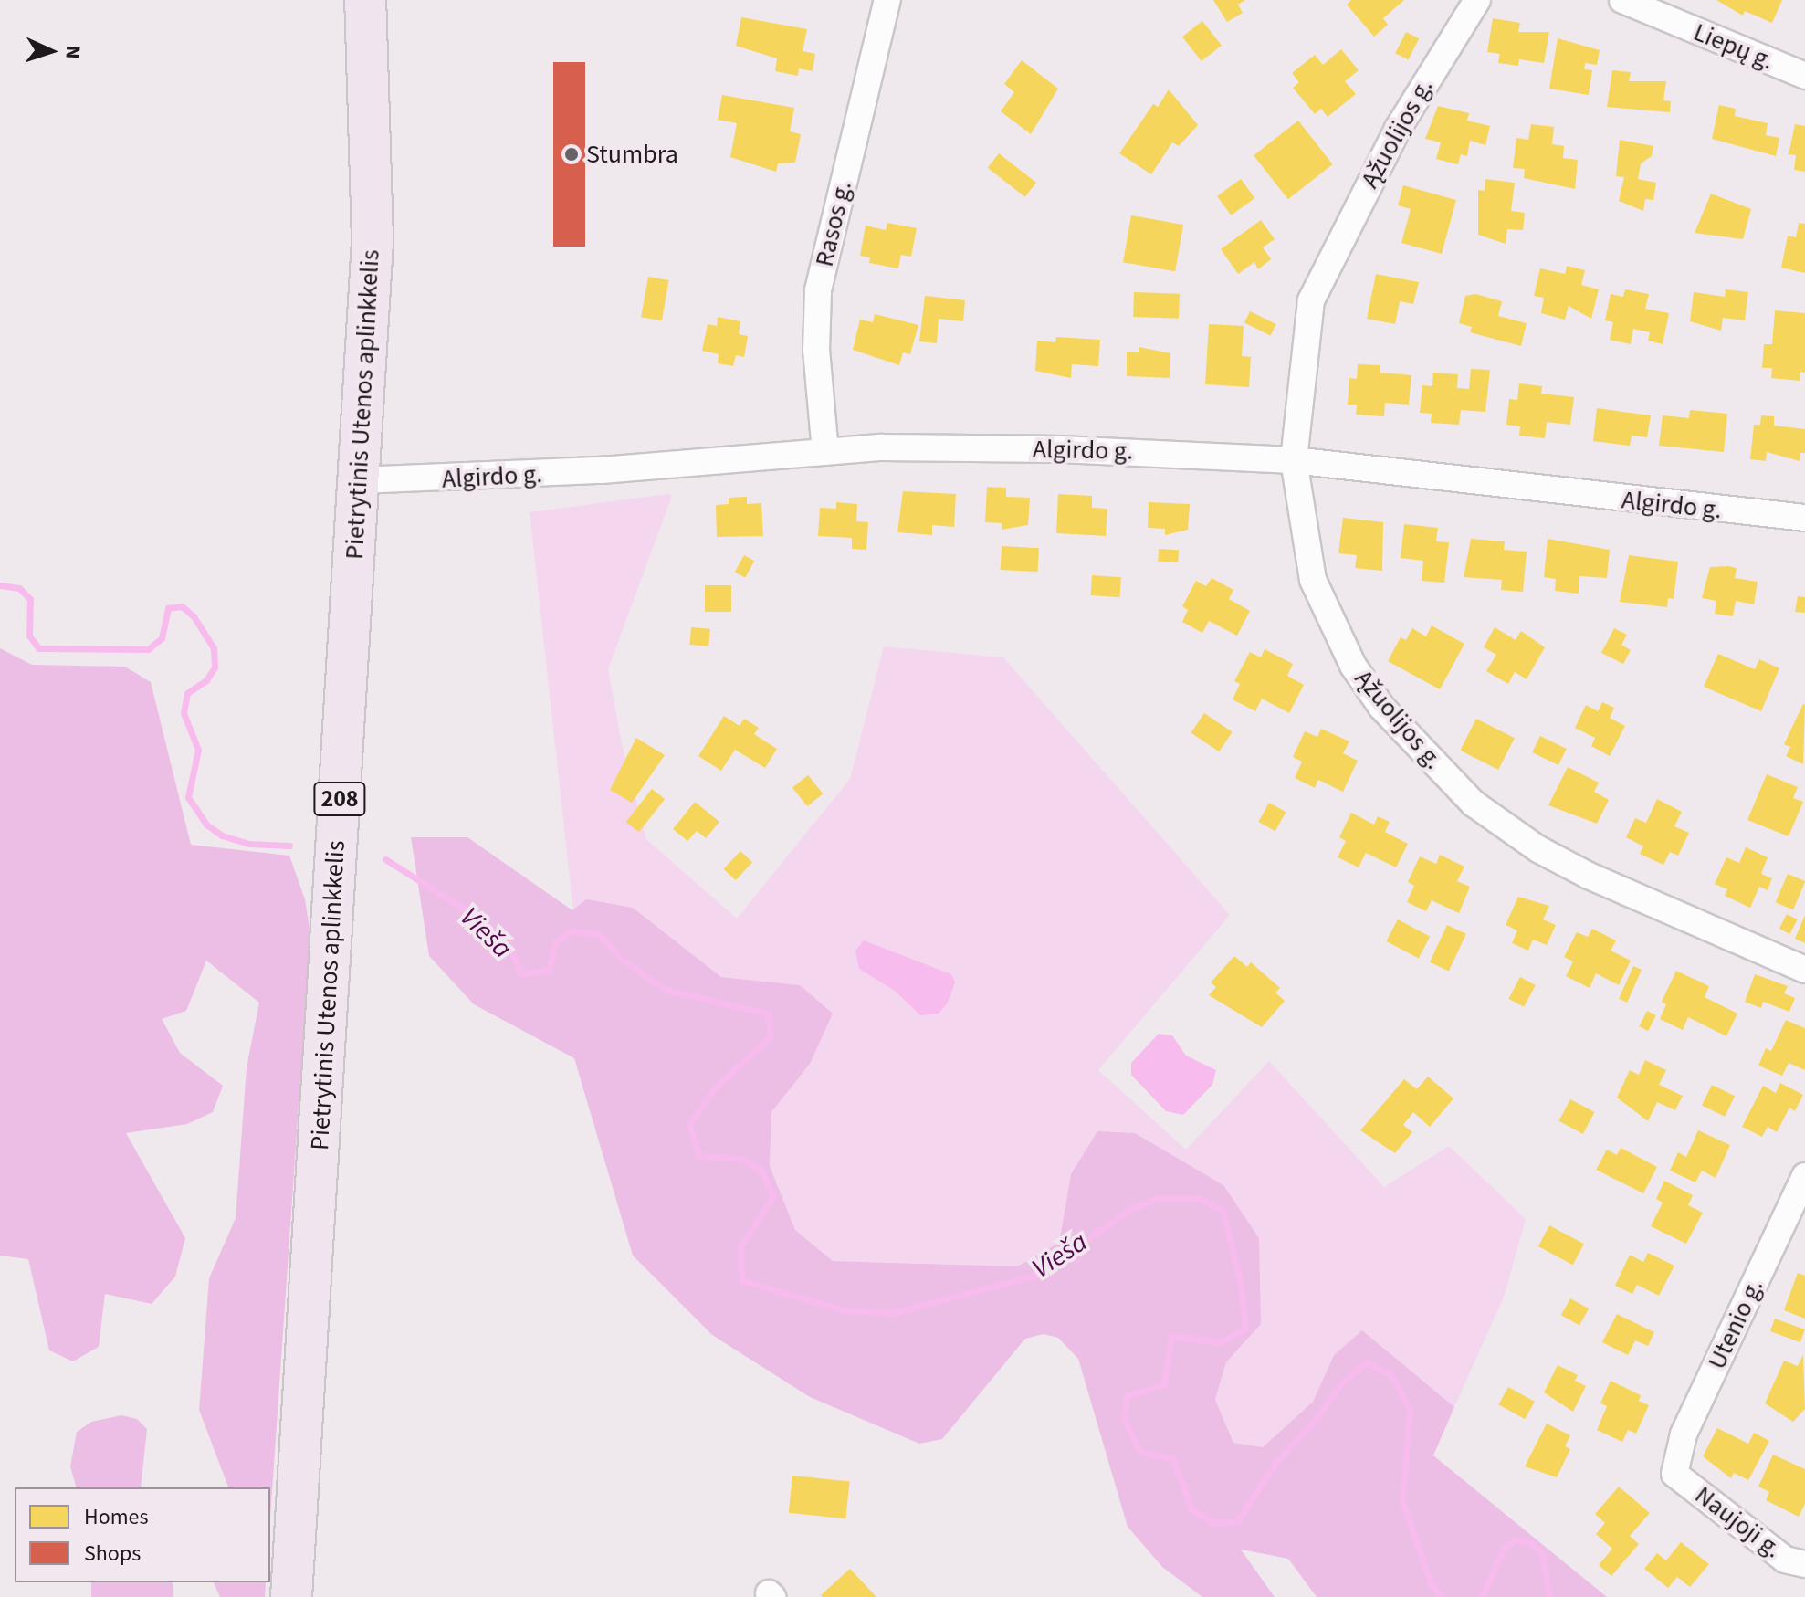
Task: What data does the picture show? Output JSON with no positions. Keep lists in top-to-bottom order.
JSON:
{
  "streets": {
    "highway": ["Pietrytinis Utenos aplinkkelis", "208"],
    "street": [
      "Liepų g.",
      "Ąžuolijos g.",
      "Rasos g.",
      "Algirdo g.",
      "Utenio g.",
      "Naujoji g."
    ]
  },
  "crossings": [
    ["Ąžuolijos g.", "Algirdo g."],
    ["Rasos g.", "Algirdo g."],
    ["Pietrytinis Utenos aplinkkelis", "Algirdo g."],
    ["Utenio g.", "Naujoji g."]
  ],
  "water": ["Vieša"],
  "places": ["Stumbra"],
  "legend": ["Homes", "Shops"],
  "north": "right"
}
